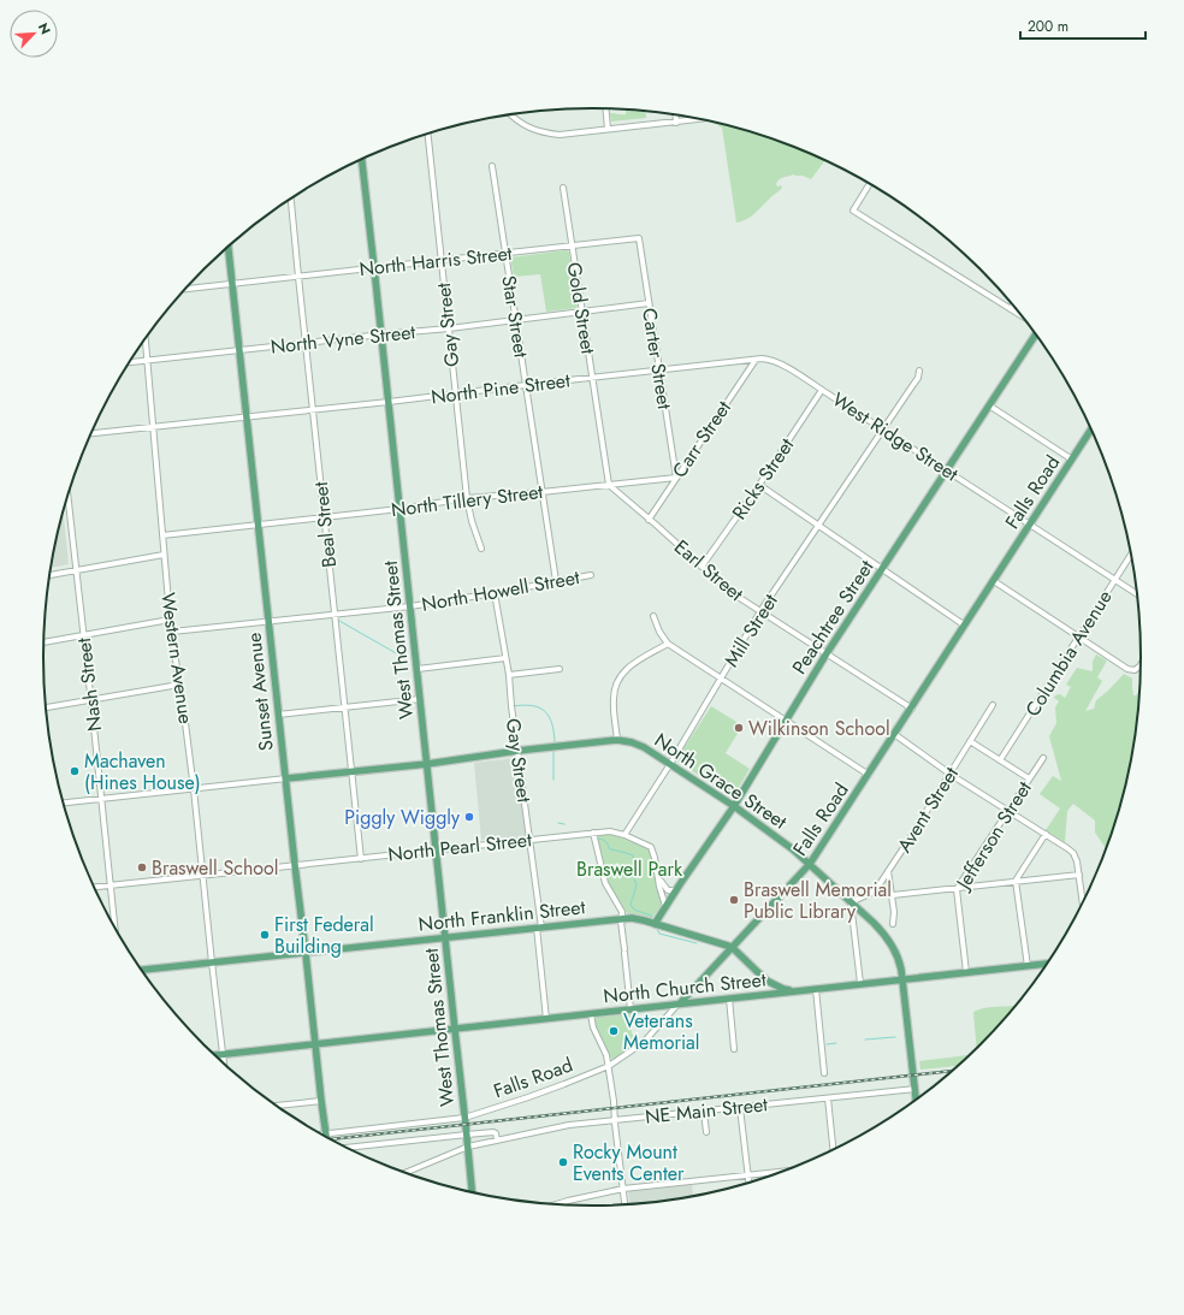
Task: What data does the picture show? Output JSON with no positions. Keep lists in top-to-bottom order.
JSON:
{
  "streets": {
    "main road": [
      "Falls Road",
      "Peachtree Street",
      "West Thomas Street",
      "Sunset Avenue",
      "North Grace Street",
      "North Franklin Street",
      "North Church Street"
    ],
    "street": [
      "North Harris Street",
      "Gold Street",
      "Star Street",
      "Gay Street",
      "North Vyne Street",
      "Carter Street",
      "North Pine Street",
      "West Ridge Street",
      "Carr Street",
      "Ricks Street",
      "North Tillery Street",
      "Beal Street",
      "Earl Street",
      "North Howell Street",
      "Mill Street",
      "Columbia Avenue",
      "Western Avenue",
      "Nash Street",
      "Avent Street",
      "Jefferson Street",
      "North Pearl Street",
      "NE Main Street"
    ]
  },
  "crossings": [
    ["North Harris Street", "Gold Street"],
    ["North Harris Street", "Star Street"],
    ["North Harris Street", "Gay Street"],
    ["North Harris Street", "Carter Street"],
    ["North Harris Street", "Beal Street"],
    ["North Harris Street", "West Thomas Street"],
    ["North Harris Street", "Sunset Avenue"],
    ["Gold Street", "North Vyne Street"],
    ["Gold Street", "North Pine Street"],
    ["Gold Street", "North Tillery Street"],
    ["Gold Street", "Earl Street"],
    ["Star Street", "North Vyne Street"],
    ["Star Street", "North Pine Street"],
    ["Star Street", "North Tillery Street"],
    ["Star Street", "North Howell Street"],
    ["Gay Street", "North Vyne Street"],
    ["Gay Street", "North Pine Street"],
    ["Gay Street", "North Tillery Street"],
    ["Gay Street", "North Howell Street"],
    ["Gay Street", "North Grace Street"],
    ["Gay Street", "North Pearl Street"],
    ["Gay Street", "North Franklin Street"],
    ["Gay Street", "North Church Street"],
    ["North Vyne Street", "Carter Street"],
    ["North Vyne Street", "Beal Street"],
    ["North Vyne Street", "West Thomas Street"],
    ["North Vyne Street", "Western Avenue"],
    ["North Vyne Street", "Sunset Avenue"],
    ["Carter Street", "North Pine Street"],
    ["Carter Street", "Carr Street"],
    ["Carter Street", "North Tillery Street"],
    ["North Pine Street", "West Ridge Street"],
    ["North Pine Street", "Carr Street"],
    ["North Pine Street", "Beal Street"],
    ["North Pine Street", "West Thomas Street"],
    ["North Pine Street", "Western Avenue"],
    ["North Pine Street", "Sunset Avenue"],
    ["West Ridge Street", "Carr Street"],
    ["West Ridge Street", "Ricks Street"],
    ["West Ridge Street", "Falls Road"],
    ["West Ridge Street", "Peachtree Street"],
    ["West Ridge Street", "Mill Street"],
    ["West Ridge Street", "Columbia Avenue"],
    ["Carr Street", "North Tillery Street"],
    ["Carr Street", "Earl Street"],
    ["Ricks Street", "Earl Street"],
    ["Falls Road", "Earl Street"],
    ["Falls Road", "West Thomas Street"],
    ["Falls Road", "North Grace Street"],
    ["Falls Road", "North Franklin Street"],
    ["Falls Road", "North Church Street"],
    ["North Tillery Street", "Beal Street"],
    ["North Tillery Street", "Earl Street"],
    ["North Tillery Street", "West Thomas Street"],
    ["North Tillery Street", "Western Avenue"],
    ["North Tillery Street", "Sunset Avenue"],
    ["Beal Street", "North Howell Street"],
    ["Beal Street", "North Grace Street"],
    ["Beal Street", "North Pearl Street"],
    ["Earl Street", "Peachtree Street"],
    ["Earl Street", "Mill Street"],
    ["North Howell Street", "West Thomas Street"],
    ["North Howell Street", "Western Avenue"],
    ["North Howell Street", "Sunset Avenue"],
    ["Peachtree Street", "North Grace Street"],
    ["Peachtree Street", "North Pearl Street"],
    ["Peachtree Street", "North Franklin Street"],
    ["Mill Street", "North Grace Street"],
    ["Mill Street", "North Pearl Street"],
    ["West Thomas Street", "North Grace Street"],
    ["West Thomas Street", "North Pearl Street"],
    ["West Thomas Street", "North Franklin Street"],
    ["West Thomas Street", "North Church Street"],
    ["West Thomas Street", "NE Main Street"],
    ["Western Avenue", "North Pearl Street"],
    ["Western Avenue", "North Franklin Street"],
    ["Western Avenue", "North Church Street"],
    ["Nash Street", "North Pearl Street"],
    ["Sunset Avenue", "North Grace Street"],
    ["Sunset Avenue", "North Pearl Street"],
    ["Sunset Avenue", "North Franklin Street"],
    ["Sunset Avenue", "North Church Street"],
    ["North Grace Street", "Avent Street"],
    ["North Grace Street", "North Church Street"],
    ["North Grace Street", "NE Main Street"],
    ["Jefferson Street", "North Church Street"]
  ],
  "parks": ["Braswell Park"],
  "places": [
    "Wilkinson School",
    "Machaven (Hines House)",
    "Piggly Wiggly",
    "Braswell School",
    "Braswell Memorial Public Library",
    "First Federal Building",
    "Veterans Memorial",
    "Rocky Mount Events Center"
  ],
  "scale_bar": "200 m",
  "north": "top right"
}
